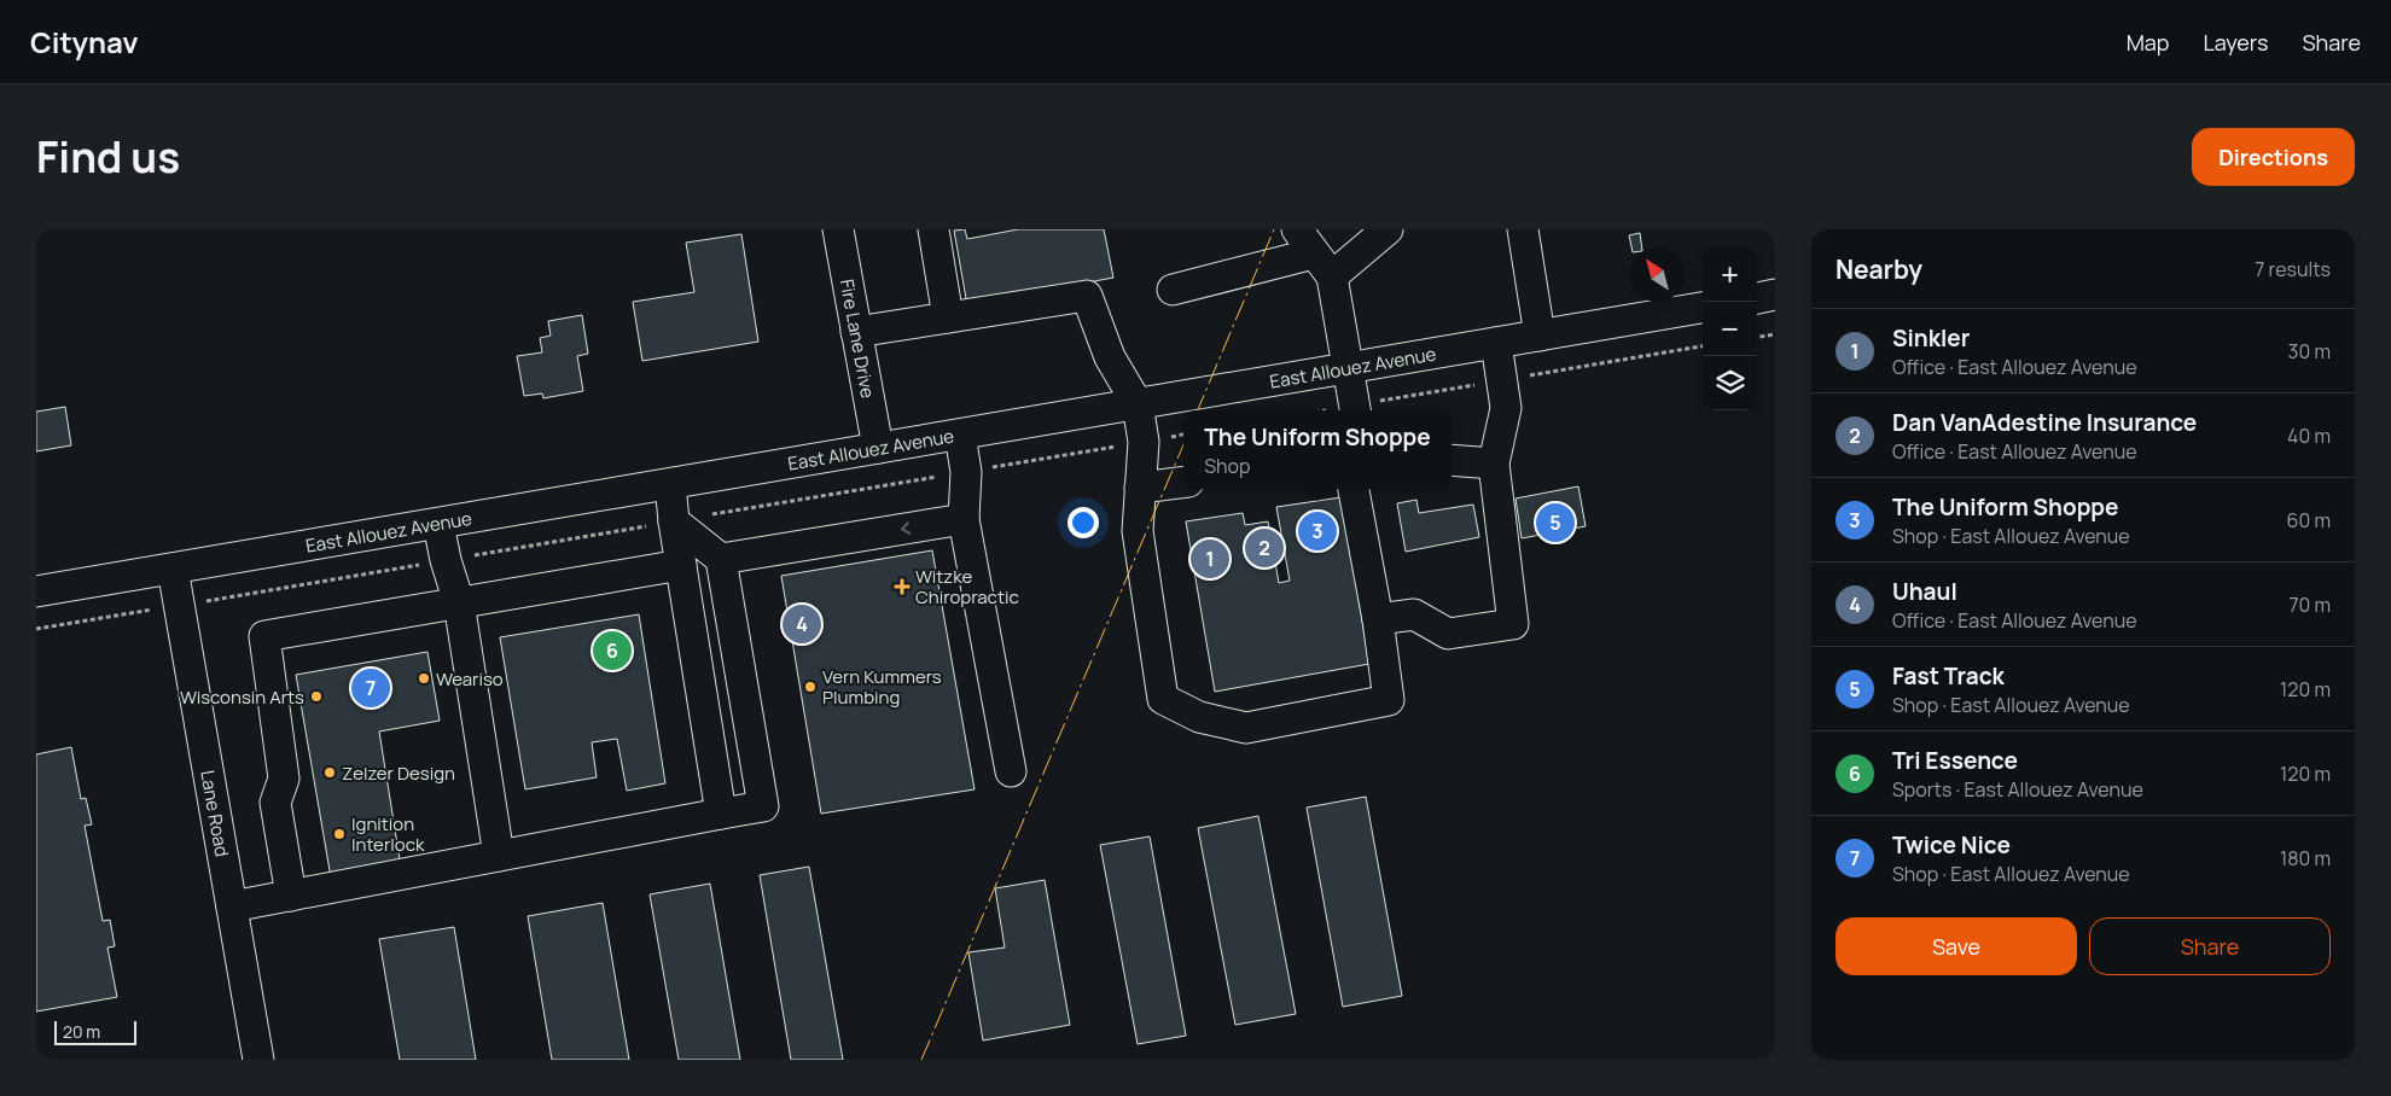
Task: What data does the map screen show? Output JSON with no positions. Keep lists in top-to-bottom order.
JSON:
{
  "streets": {
    "street": ["Fire Lane Drive", "East Allouez Avenue", "Lane Road"]
  },
  "crossings": [
    ["Fire Lane Drive", "East Allouez Avenue"],
    ["East Allouez Avenue", "Lane Road"]
  ],
  "places": {
    "health": ["Witzke Chiropractic"],
    "other": [
      "Weariso",
      "Vern Kummers Plumbing",
      "Wisconsin Arts",
      "Zelzer Design",
      "Ignition Interlock"
    ]
  },
  "scale_bar": "20 m",
  "north": "top left",
  "page": {
    "header": "Citynav",
    "nav": ["Map", "Layers", "Share"],
    "title": "Find us",
    "buttons": [
      "Directions",
      ["Save", "Share"]
    ],
    "heading": ["Nearby", "7 results"],
    "map_buttons": ["+", "−"],
    "list": [
      {
        "mark": "1",
        "name": "Sinkler",
        "note": "Office · East Allouez Avenue",
        "value": "30 m"
      },
      {
        "mark": "2",
        "name": "Dan VanAdestine Insurance",
        "note": "Office · East Allouez Avenue",
        "value": "40 m"
      },
      {
        "mark": "3",
        "name": "The Uniform Shoppe",
        "note": "Shop · East Allouez Avenue",
        "value": "60 m"
      },
      {
        "mark": "4",
        "name": "Uhaul",
        "note": "Office · East Allouez Avenue",
        "value": "70 m"
      },
      {
        "mark": "5",
        "name": "Fast Track",
        "note": "Shop · East Allouez Avenue",
        "value": "120 m"
      },
      {
        "mark": "6",
        "name": "Tri Essence",
        "note": "Sports · East Allouez Avenue",
        "value": "120 m"
      },
      {
        "mark": "7",
        "name": "Twice Nice",
        "note": "Shop · East Allouez Avenue",
        "value": "180 m"
      }
    ],
    "popup": ["The Uniform Shoppe", "Shop"],
    "pins": [
      "5",
      "3",
      "2",
      "1",
      "4",
      "6",
      "7"
    ],
    "scale": "20 m"
  }
}
